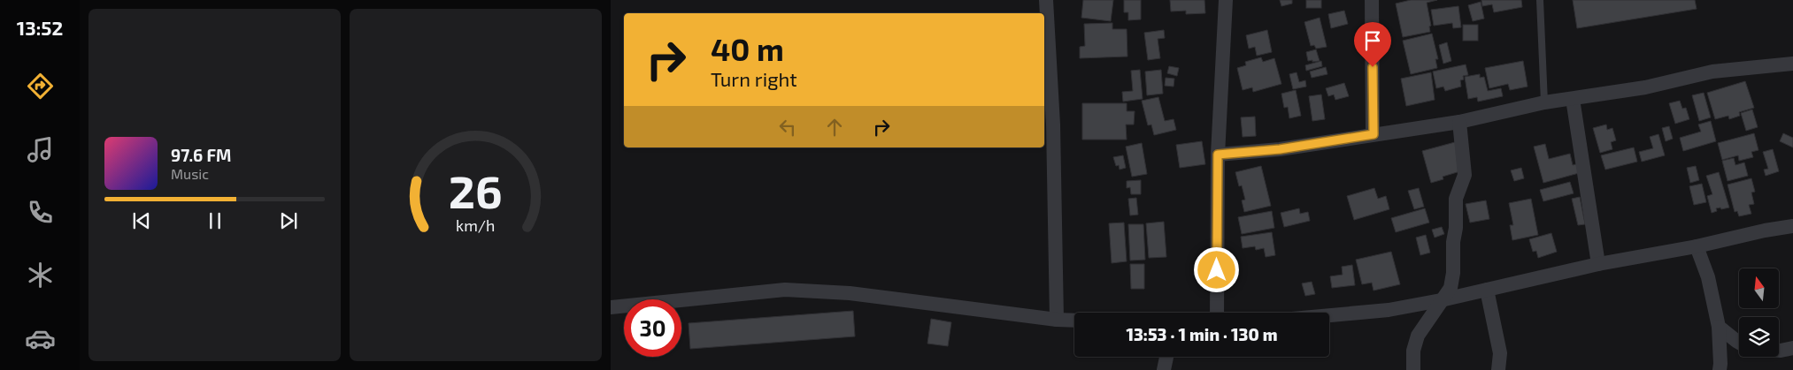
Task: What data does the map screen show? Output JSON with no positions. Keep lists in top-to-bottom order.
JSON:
{
  "north": "top",
  "page": {
    "tabs": "13:52",
    "turn": ["40 m", "Turn right"],
    "song": ["97.6 FM", "Music"],
    "limit": "30",
    "trip": "13:53 · 1 min · 130 m",
    "gauge": ["26", "km/h"]
  }
}
